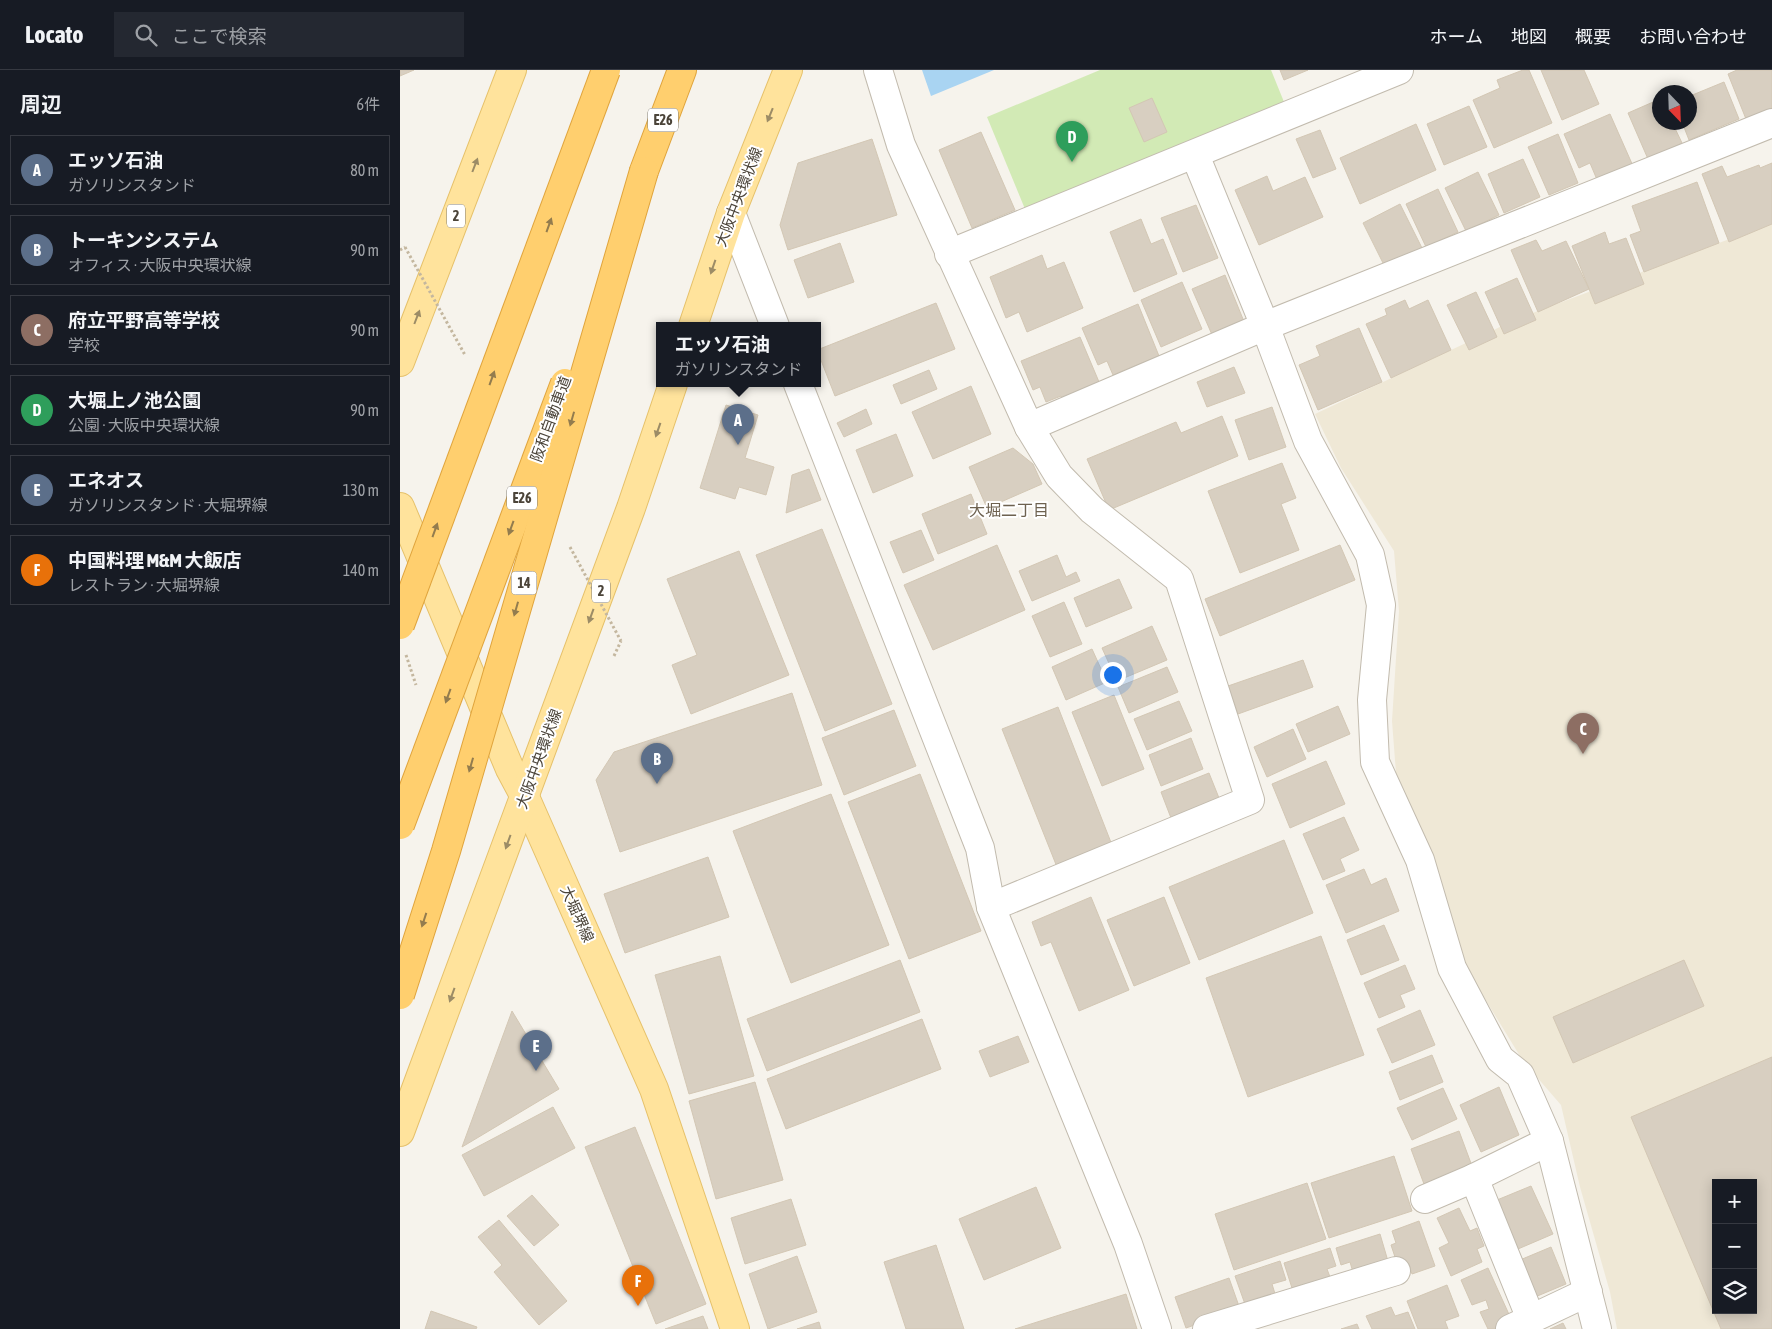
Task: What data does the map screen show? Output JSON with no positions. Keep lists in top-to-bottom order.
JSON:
{
  "streets": {
    "highway": ["E26", "阪和自動車道", "14"],
    "main road": ["大阪中央環状線", "2", "大堀堺線"]
  },
  "crossings": [
    ["大阪中央環状線", "大堀堺線"],
    ["阪和自動車道", "14"]
  ],
  "one_way": ["大阪中央環状線"],
  "districts": ["大堀二丁目"],
  "north": "bottom right",
  "page": {
    "header": "Locato",
    "search": "ここで検索",
    "nav": [
      "ホーム",
      "地図",
      "概要",
      "お問い合わせ"
    ],
    "heading": ["周辺", "6件"],
    "pins": [
      "D",
      "A",
      "C",
      "B",
      "E",
      "F"
    ],
    "list": [
      {
        "mark": "A",
        "name": "エッソ石油",
        "note": "ガソリンスタンド",
        "value": "80 m"
      },
      {
        "mark": "B",
        "name": "トーキンシステム",
        "note": "オフィス · 大阪中央環状線",
        "value": "90 m"
      },
      {
        "mark": "C",
        "name": "府立平野高等学校",
        "note": "学校",
        "value": "90 m"
      },
      {
        "mark": "D",
        "name": "大堀上ノ池公園",
        "note": "公園 · 大阪中央環状線",
        "value": "90 m"
      },
      {
        "mark": "E",
        "name": "エネオス",
        "note": "ガソリンスタンド · 大堀堺線",
        "value": "130 m"
      },
      {
        "mark": "F",
        "name": "中国料理 M&M 大飯店",
        "note": "レストラン · 大堀堺線",
        "value": "140 m"
      }
    ],
    "popup": ["エッソ石油", "ガソリンスタンド"],
    "map_buttons": ["+", "−"]
  }
}
